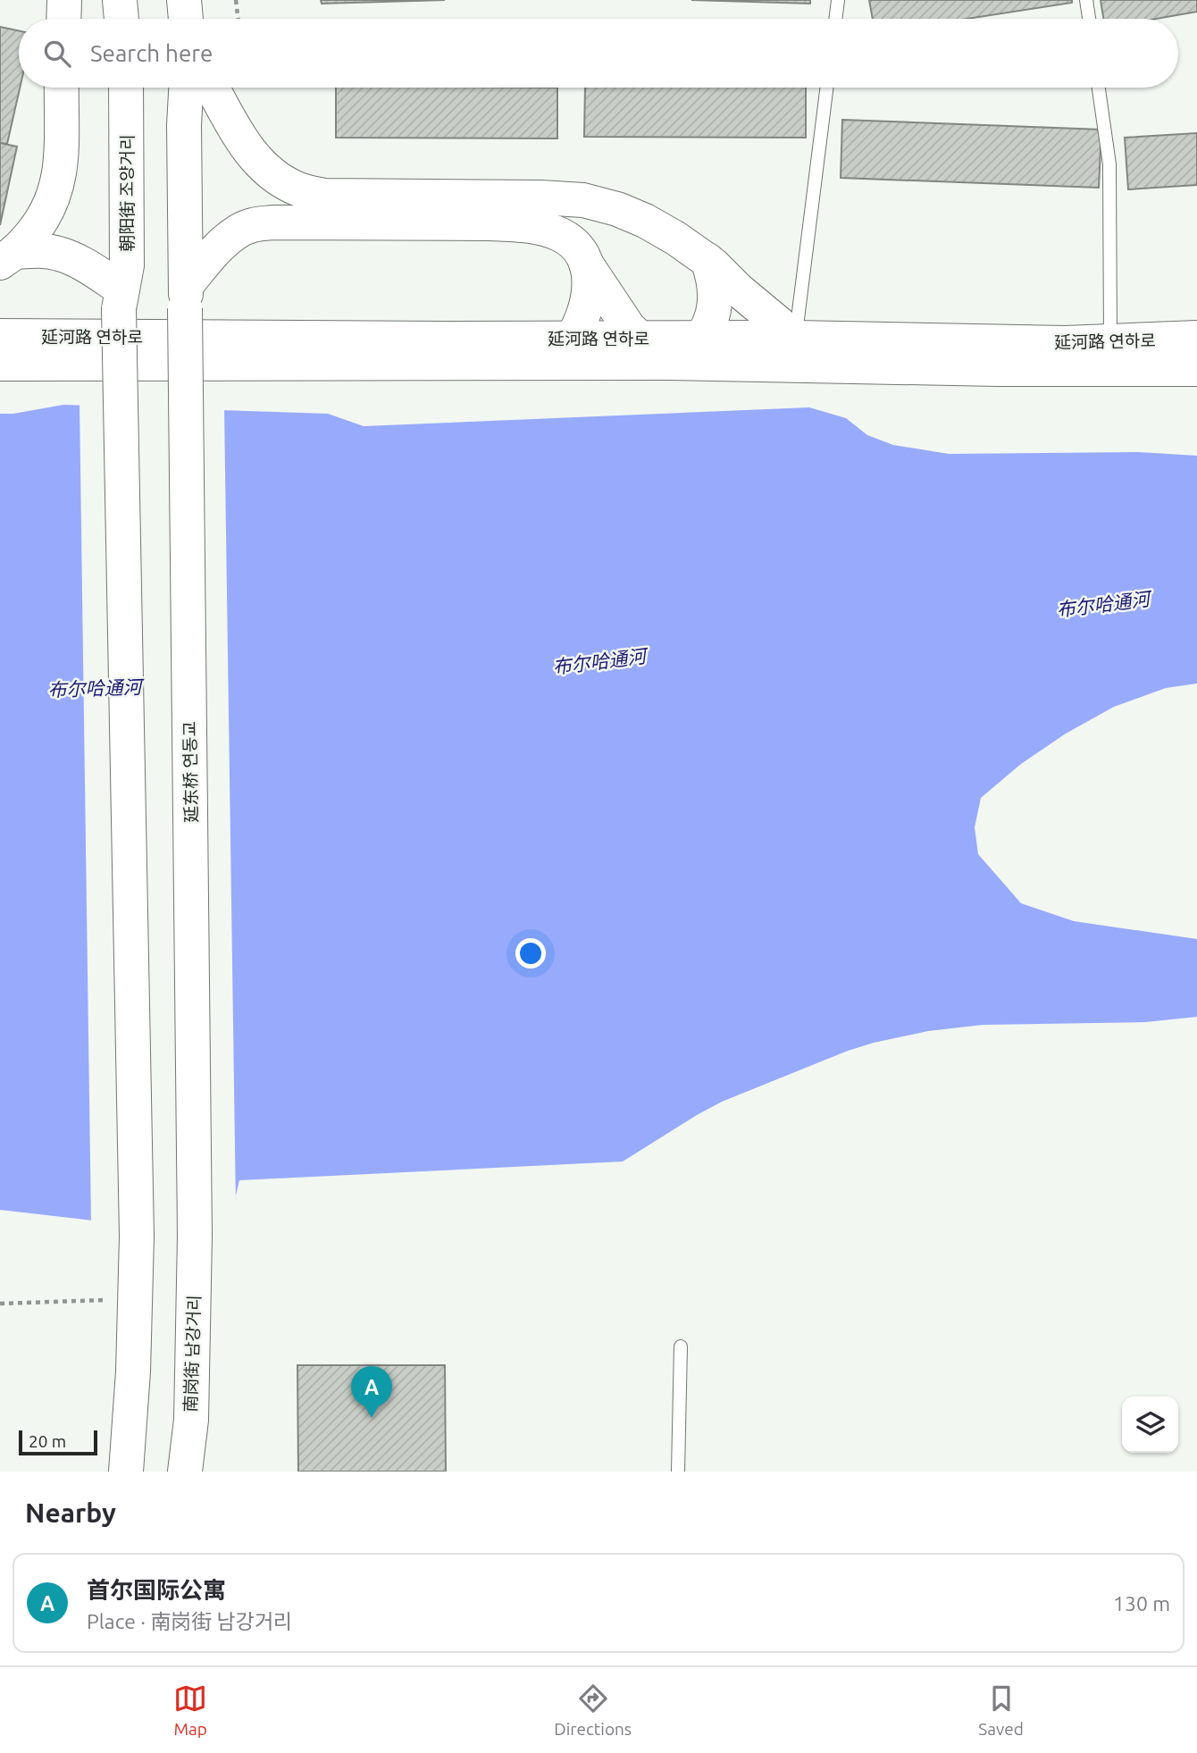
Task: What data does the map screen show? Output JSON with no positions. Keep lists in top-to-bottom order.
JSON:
{
  "streets": {
    "main road": [
      "朝阳街 조양거리",
      "延河路 연하로",
      "延东桥 연동교",
      "南岗街 남강거리"
    ]
  },
  "crossings": [
    ["延东桥 연동교", "南岗街 남강거리"]
  ],
  "water": ["布尔哈通河"],
  "scale_bar": "20 m",
  "page": {
    "search": "Search here",
    "pins": "A",
    "scale": "20 m",
    "heading": "Nearby",
    "list": [
      {
        "mark": "A",
        "name": "首尔国际公寓",
        "note": "Place · 南岗街 남강거리",
        "value": "130 m"
      }
    ],
    "nav": ["Map", "Directions", "Saved"]
  }
}
